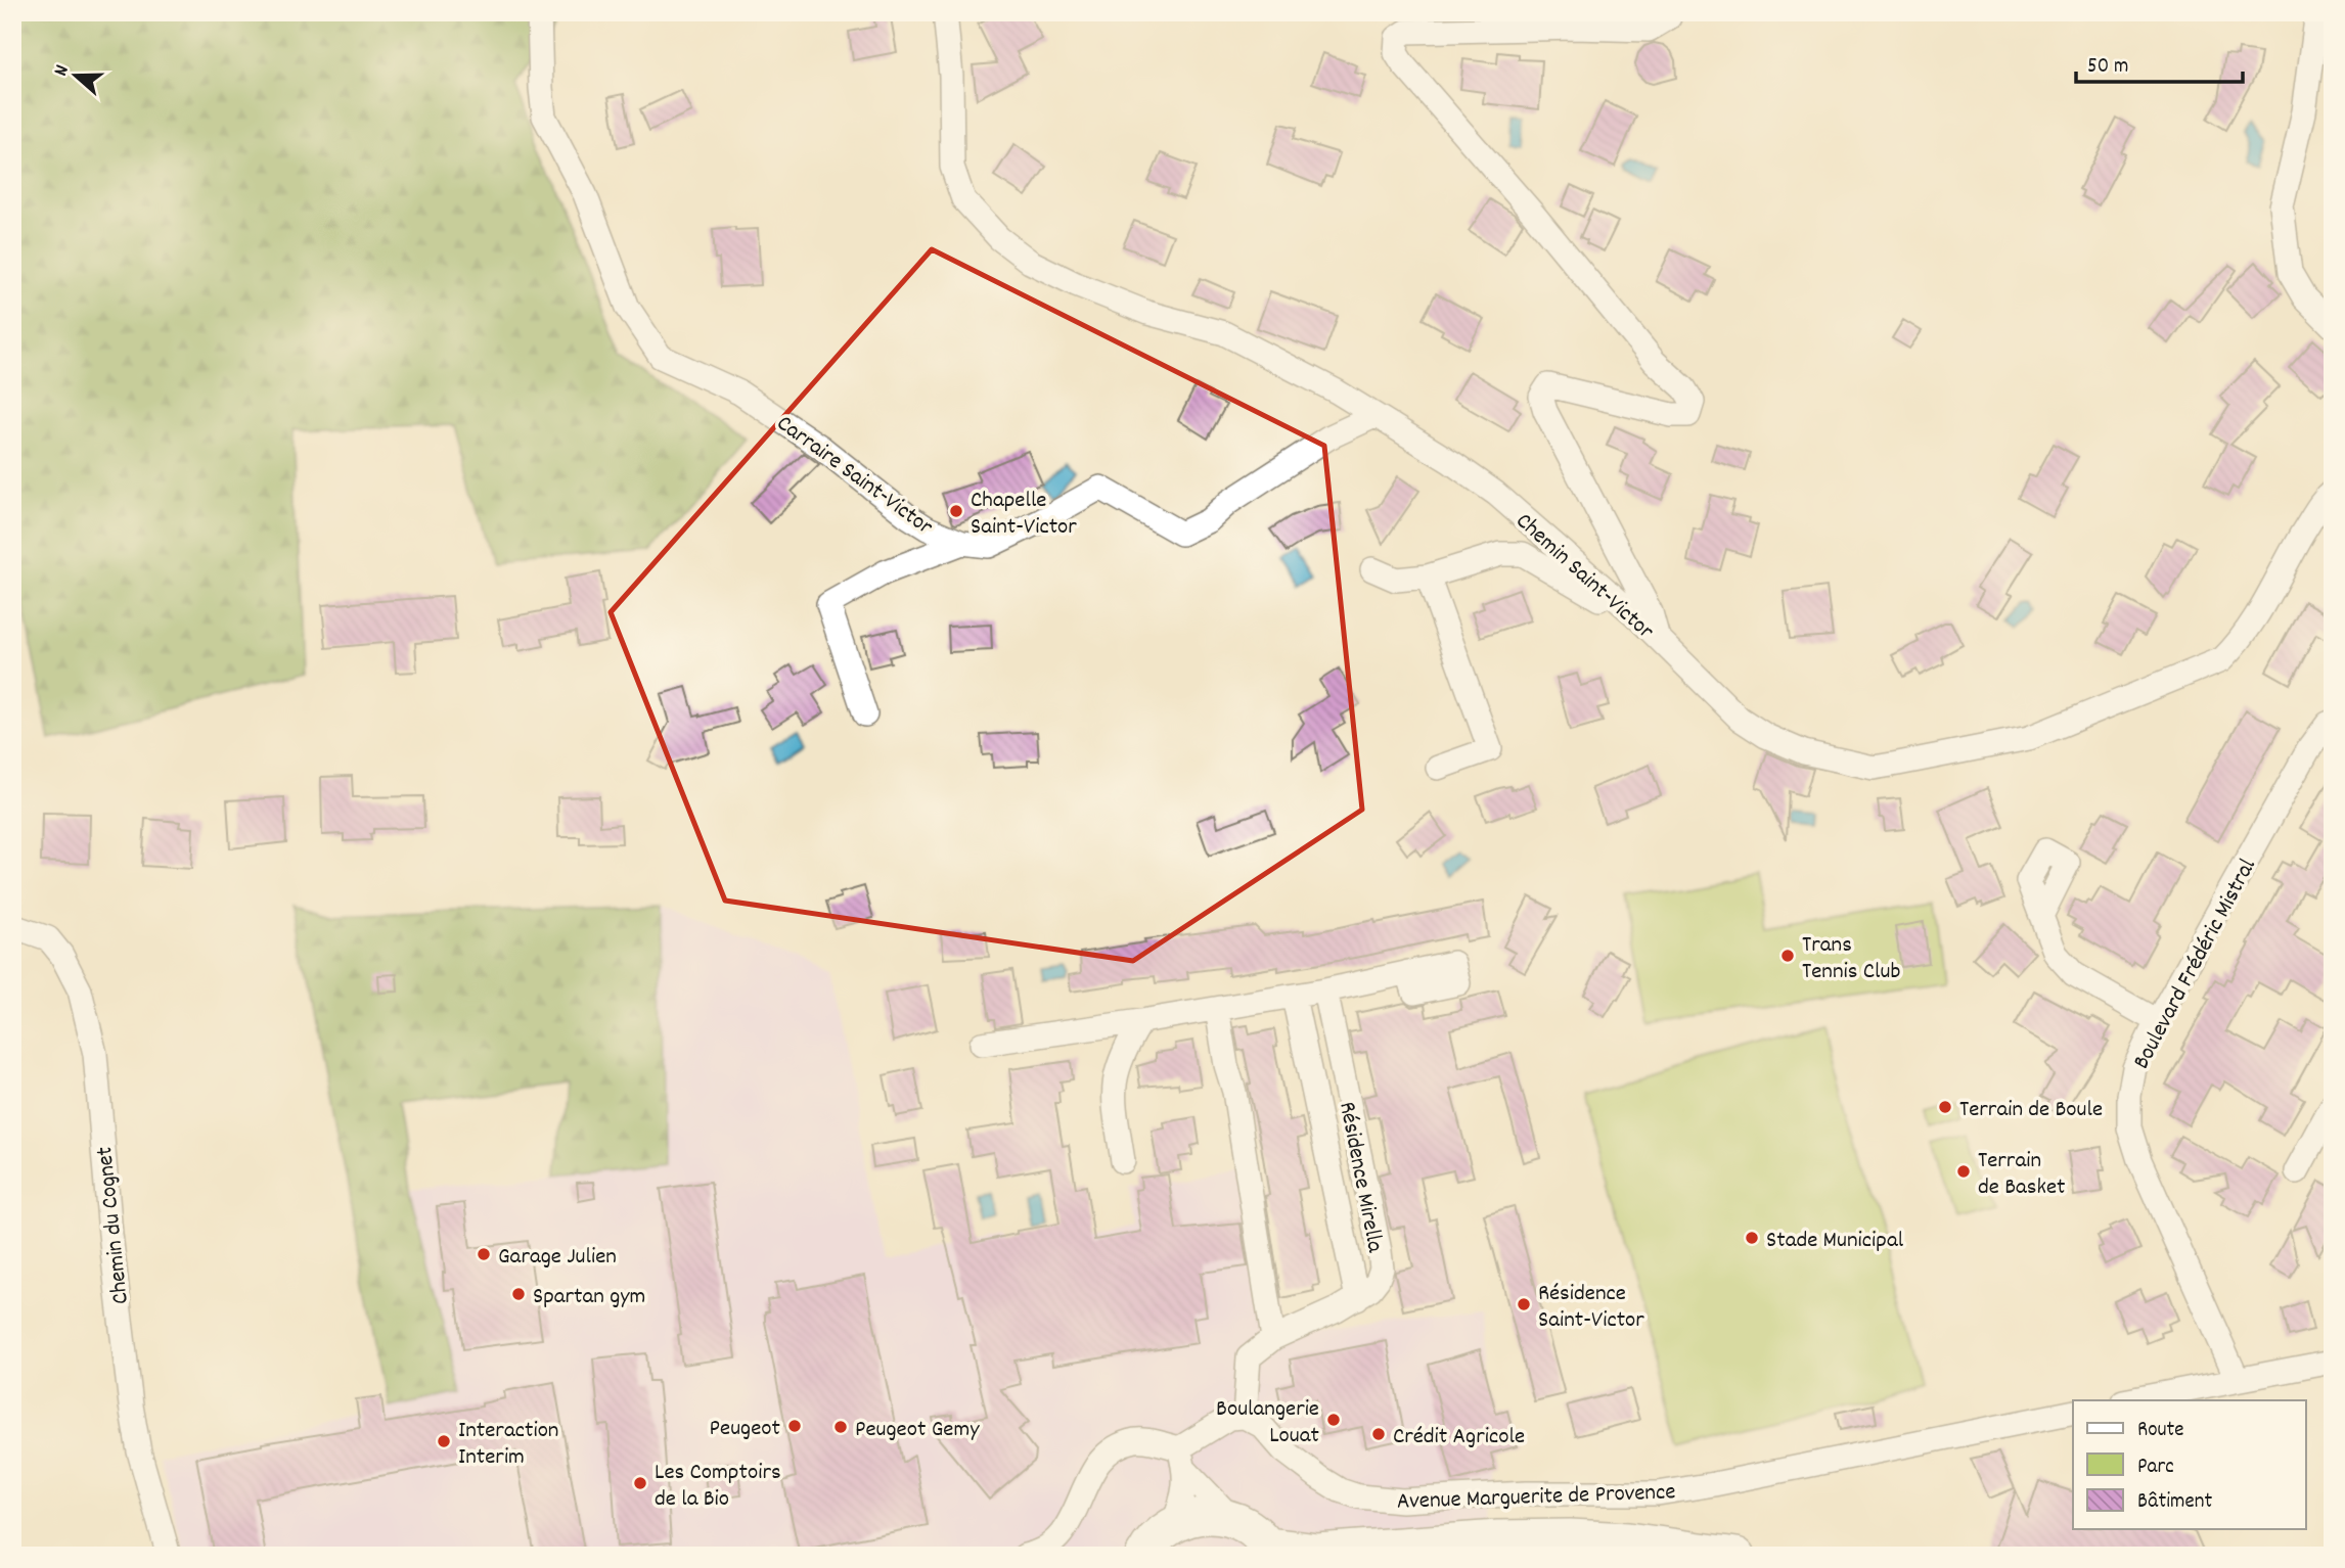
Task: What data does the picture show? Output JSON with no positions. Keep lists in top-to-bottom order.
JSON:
{
  "streets": {
    "street": [
      "Carraire Saint-Victor",
      "Chemin Saint-Victor",
      "Boulevard Frédéric Mistral",
      "Résidence Mirella",
      "Chemin du Cognet",
      "Avenue Marguerite de Provence"
    ]
  },
  "crossings": [
    ["Carraire Saint-Victor", "Chemin Saint-Victor"],
    ["Résidence Mirella", "Avenue Marguerite de Provence"]
  ],
  "places": [
    "Chapelle Saint-Victor",
    "Trans Tennis Club",
    "Terrain de Boule",
    "Terrain de Basket",
    "Stade Municipal",
    "Garage Julien",
    "Spartan gym",
    "Résidence Saint-Victor",
    "Boulangerie Louat",
    "Peugeot",
    "Peugeot Gemy",
    "Crédit Agricole",
    "Interaction Interim",
    "Les Comptoirs de la Bio"
  ],
  "legend": ["Route", "Parc", "Bâtiment"],
  "scale_bar": "50 m",
  "north": "left"
}
